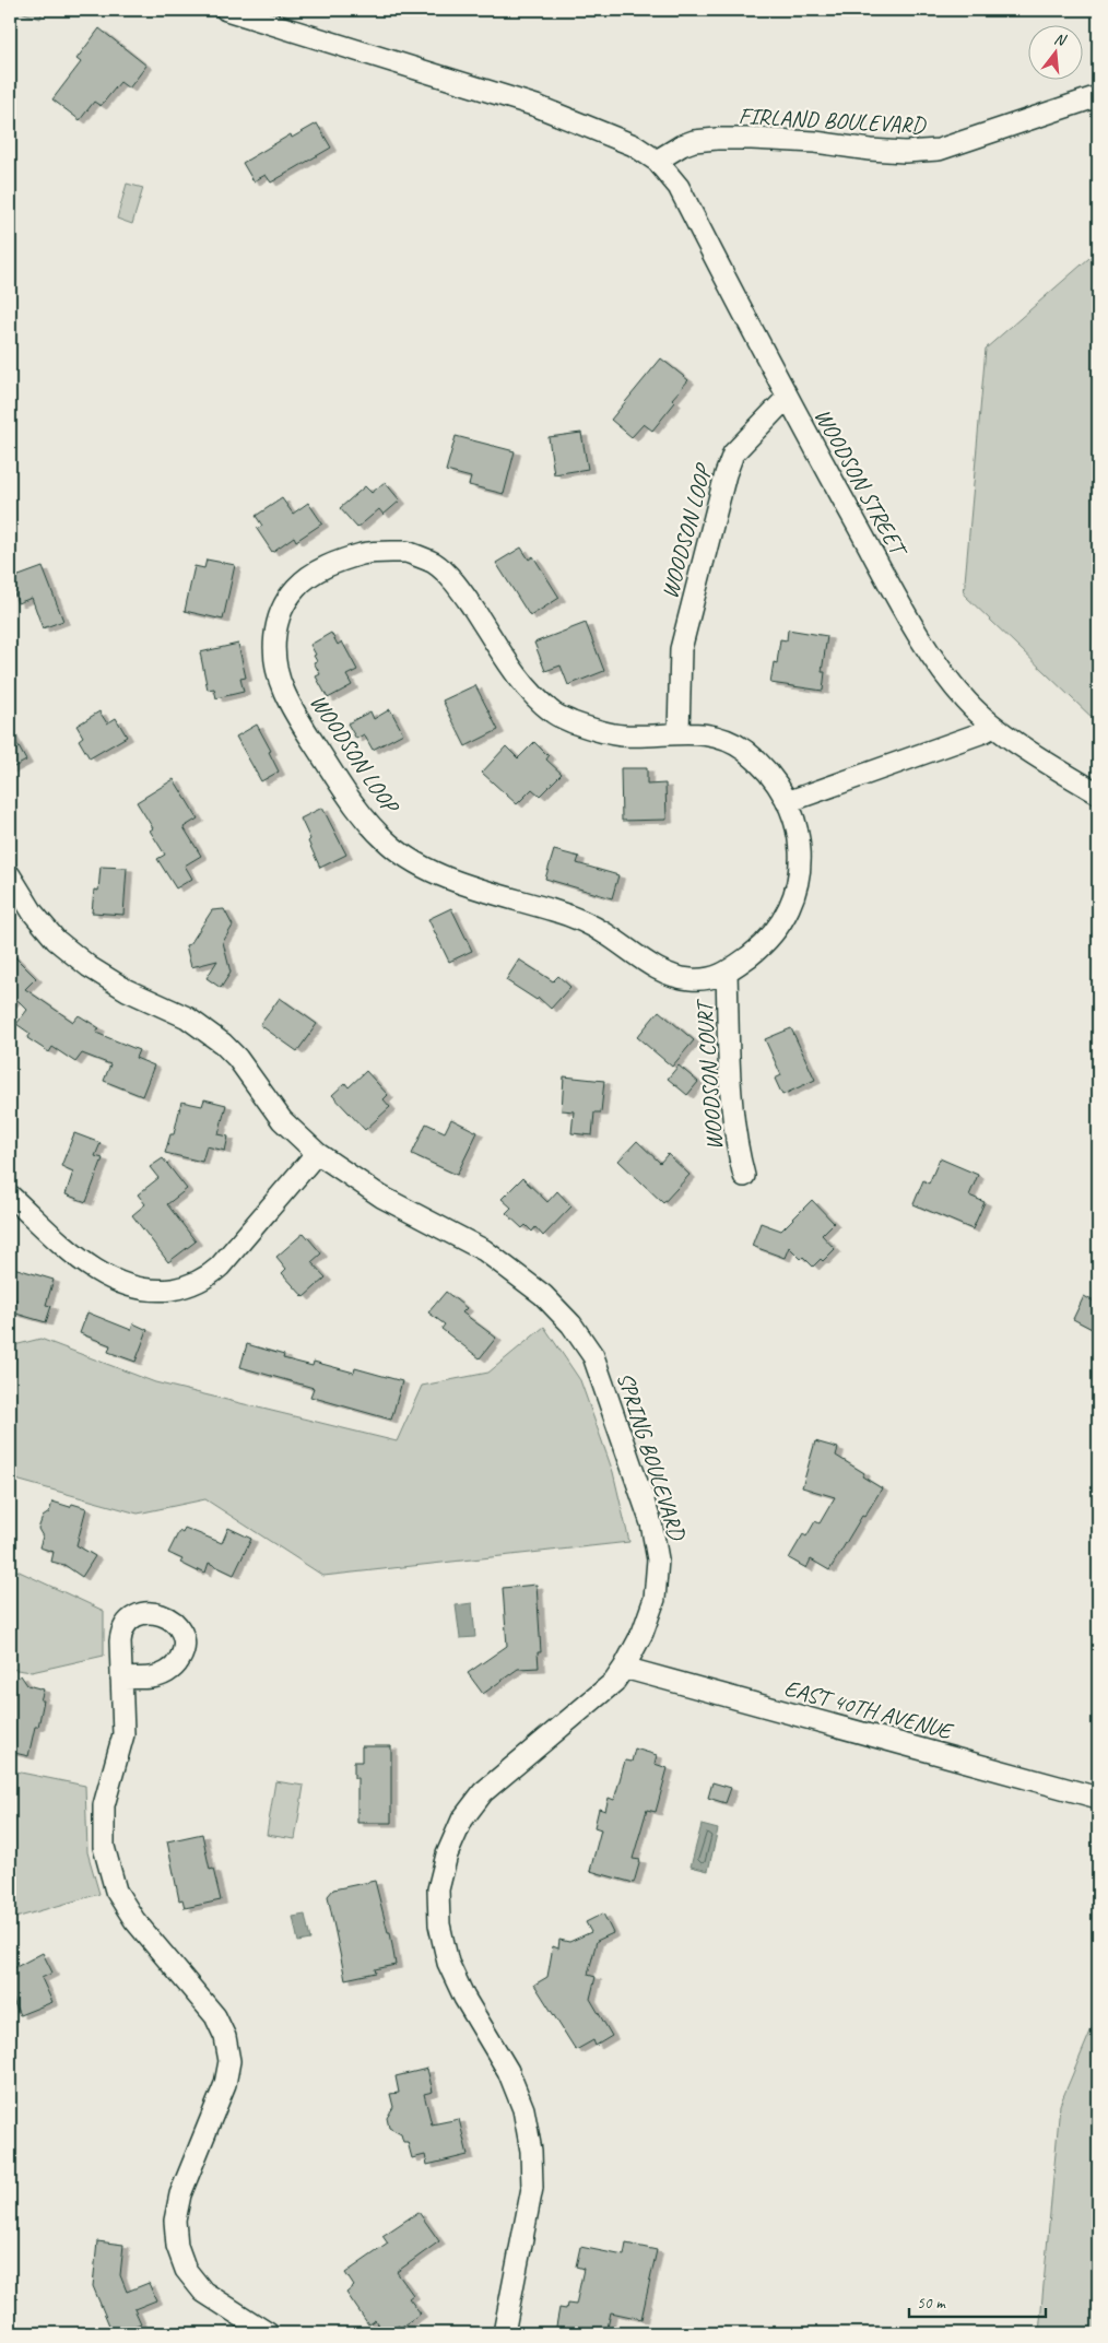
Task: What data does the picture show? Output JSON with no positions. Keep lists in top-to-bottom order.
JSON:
{
  "streets": {
    "street": [
      "FIRLAND BOULEVARD",
      "WOODSON STREET",
      "WOODSON LOOP",
      "WOODSON COURT",
      "SPRING BOULEVARD",
      "EAST 40TH AVENUE"
    ]
  },
  "crossings": [
    ["FIRLAND BOULEVARD", "WOODSON STREET"],
    ["WOODSON STREET", "WOODSON LOOP"],
    ["WOODSON LOOP", "WOODSON COURT"],
    ["SPRING BOULEVARD", "EAST 40TH AVENUE"]
  ],
  "scale_bar": "50 m",
  "north": "top"
}
